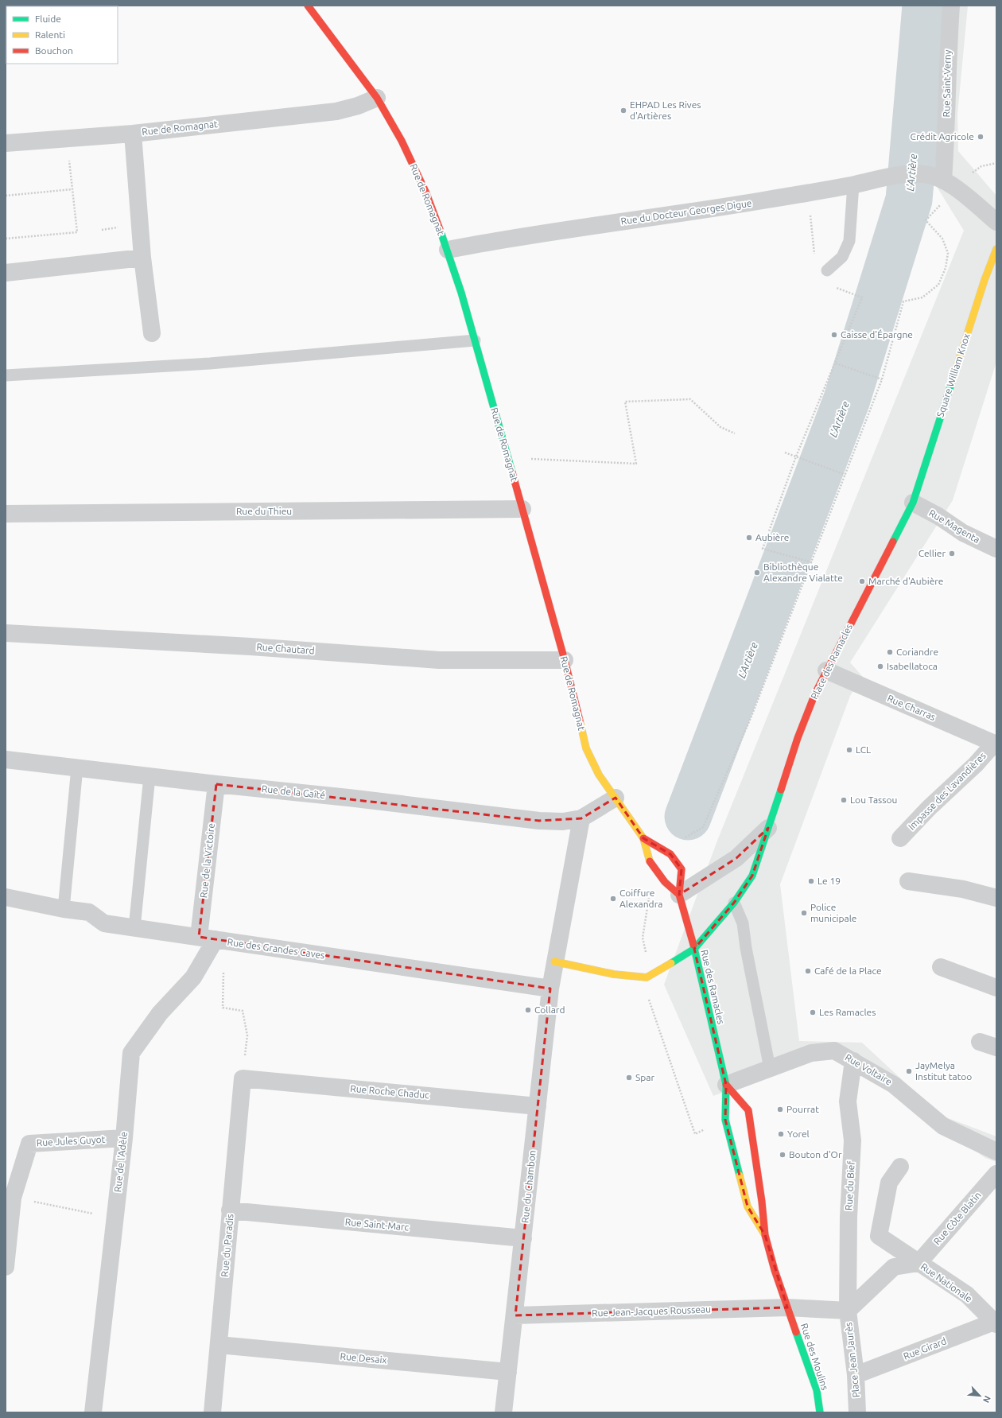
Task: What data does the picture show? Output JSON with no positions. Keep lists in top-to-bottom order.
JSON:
{
  "streets": {
    "main road": [
      "Rue de Romagnat",
      "Square William Knox",
      "Place des Ramacles",
      "Rue des Ramacles",
      "Rue des Moulins"
    ],
    "street": [
      "Rue Saint-Verny",
      "Rue du Docteur Georges Digue",
      "Rue du Thieu",
      "Rue Magenta",
      "Rue Chautard",
      "Rue Charras",
      "Impasse des Lavandières",
      "Rue de la Gaîté",
      "Rue de la Victoire",
      "Rue des Grandes Caves",
      "Rue Voltaire",
      "Rue Roche Chaduc",
      "Rue Jules Guyot",
      "Rue de l'Adèle",
      "Rue du Bief",
      "Rue du Chambon",
      "Rue Côte Blatin",
      "Rue Saint-Marc",
      "Rue du Paradis",
      "Rue Nationale",
      "Rue Jean-Jacques Rousseau",
      "Rue Girard",
      "Rue Desaix",
      "Place Jean Jaurès"
    ]
  },
  "crossings": [
    ["Rue Saint-Verny", "Rue du Docteur Georges Digue"],
    ["Rue de Romagnat", "Rue du Docteur Georges Digue"],
    ["Rue de Romagnat", "Rue du Thieu"],
    ["Rue de Romagnat", "Rue Chautard"],
    ["Rue de Romagnat", "Place des Ramacles"],
    ["Rue de Romagnat", "Rue des Ramacles"],
    ["Square William Knox", "Rue Magenta"],
    ["Square William Knox", "Place des Ramacles"],
    ["Rue Magenta", "Place des Ramacles"],
    ["Place des Ramacles", "Rue Charras"],
    ["Place des Ramacles", "Rue des Ramacles"],
    ["Rue Charras", "Impasse des Lavandières"],
    ["Rue de la Gaîté", "Rue de la Victoire"],
    ["Rue de la Victoire", "Rue des Grandes Caves"],
    ["Rue de la Victoire", "Rue de l'Adèle"],
    ["Rue des Grandes Caves", "Rue de l'Adèle"],
    ["Rue des Grandes Caves", "Rue du Chambon"],
    ["Rue des Ramacles", "Rue Voltaire"],
    ["Rue des Ramacles", "Rue Jean-Jacques Rousseau"],
    ["Rue des Ramacles", "Rue des Moulins"],
    ["Rue des Ramacles", "Place Jean Jaurès"],
    ["Rue Voltaire", "Rue du Bief"],
    ["Rue Roche Chaduc", "Rue du Chambon"],
    ["Rue Roche Chaduc", "Rue du Paradis"],
    ["Rue Jules Guyot", "Rue de l'Adèle"],
    ["Rue du Bief", "Rue Nationale"],
    ["Rue du Bief", "Place Jean Jaurès"],
    ["Rue du Chambon", "Rue Saint-Marc"],
    ["Rue du Chambon", "Rue Jean-Jacques Rousseau"],
    ["Rue du Chambon", "Rue Desaix"],
    ["Rue Côte Blatin", "Rue Nationale"],
    ["Rue Saint-Marc", "Rue du Paradis"],
    ["Rue du Paradis", "Rue Desaix"],
    ["Rue Nationale", "Rue Girard"],
    ["Rue Nationale", "Place Jean Jaurès"],
    ["Rue Jean-Jacques Rousseau", "Rue des Moulins"],
    ["Rue Jean-Jacques Rousseau", "Place Jean Jaurès"],
    ["Rue Girard", "Place Jean Jaurès"],
    ["Rue des Moulins", "Place Jean Jaurès"]
  ],
  "water": ["L'Artière"],
  "places": [
    "EHPAD Les Rives d'Artières",
    "Crédit Agricole",
    "Caisse d'Épargne",
    "Aubière",
    "Cellier",
    "Bibliothèque Alexandre Vialatte",
    "Marché d'Aubière",
    "Coriandre",
    "Isabellatoca",
    "LCL",
    "Lou Tassou",
    "Le 19",
    "Coiffure Alexandra",
    "Police municipale",
    "Café de la Place",
    "Collard",
    "Les Ramacles",
    "JayMelya Institut tatoo",
    "Spar",
    "Pourrat",
    "Yorel",
    "Bouton d'Or"
  ],
  "legend": ["Fluide", "Ralenti", "Bouchon"],
  "north": "bottom right"
}
